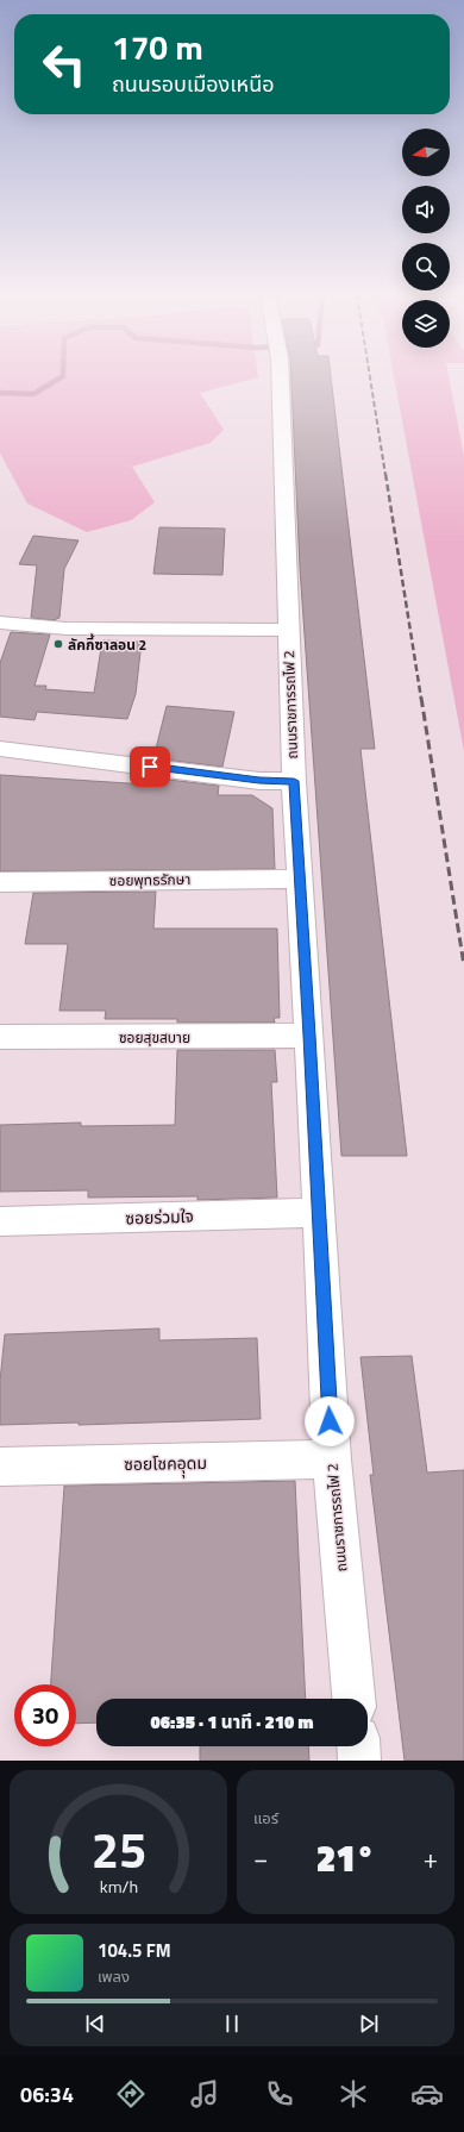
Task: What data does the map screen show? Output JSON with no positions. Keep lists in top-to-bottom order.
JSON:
{
  "streets": {
    "street": [
      "ถนนราชการรถไฟ 2",
      "ซอยพุทธรักษา",
      "ซอยสุขสบาย",
      "ซอยร่วมใจ",
      "ซอยโชคอุุดม"
    ]
  },
  "crossings": [
    ["ถนนราชการรถไฟ 2", "ซอยพุทธรักษา"],
    ["ถนนราชการรถไฟ 2", "ซอยสุขสบาย"],
    ["ถนนราชการรถไฟ 2", "ซอยร่วมใจ"],
    ["ถนนราชการรถไฟ 2", "ซอยโชคอุุดม"]
  ],
  "places": ["ลัคกี้ซาลอน 2"],
  "north": "left",
  "page": {
    "turn": ["170 m", "ถนนรอบเมืองเหนือ"],
    "limit": "30",
    "trip": "06:35 · 1 นาที · 210 m",
    "tile": "แอร์",
    "heat": ["−", "21°", "+"],
    "song": ["104.5 FM", "เพลง"],
    "tabs": "06:34",
    "gauge": ["25", "km/h"]
  }
}
